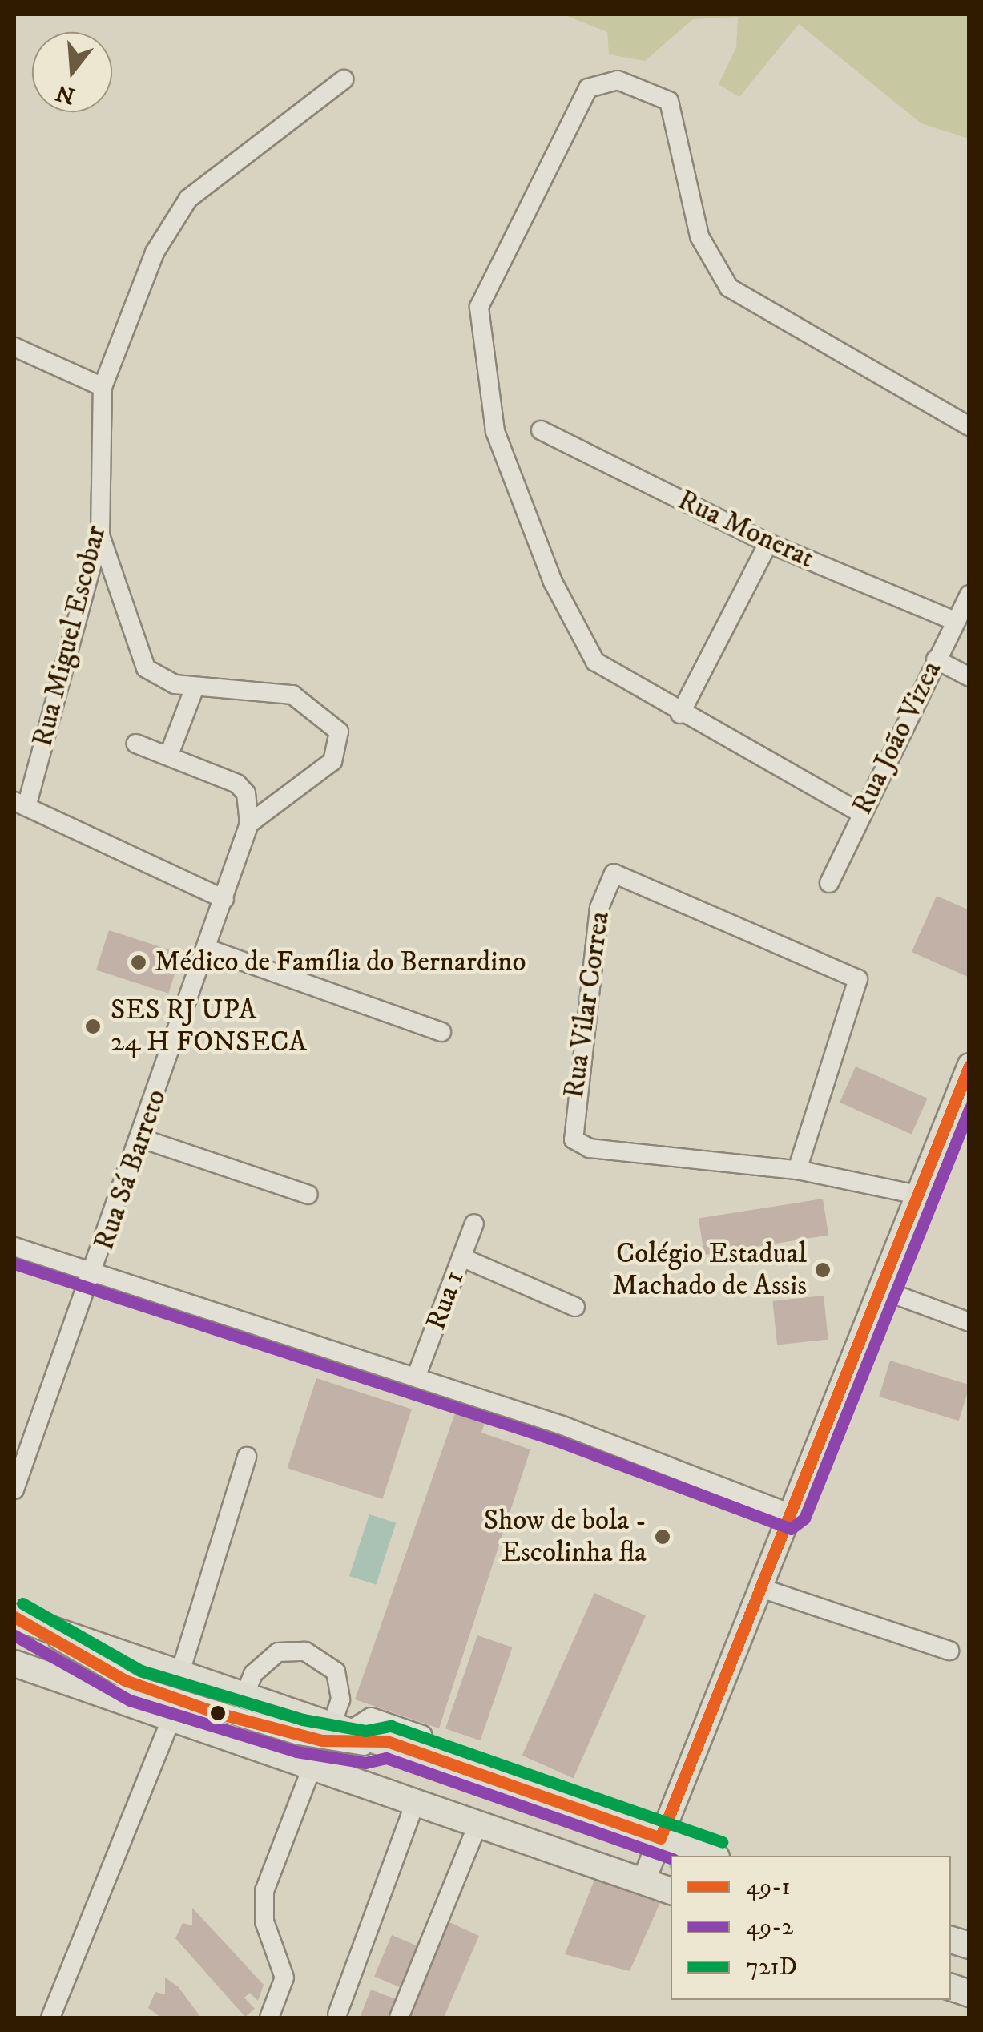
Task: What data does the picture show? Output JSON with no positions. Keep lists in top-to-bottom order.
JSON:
{
  "streets": {
    "street": [
      "Rua Monerat",
      "Rua Miguel Escobar",
      "Rua João Vizea",
      "Rua Vilar Correa",
      "Rua Sá Barreto",
      "Rua 1"
    ]
  },
  "crossings": [
    ["Rua Monerat", "Rua João Vizea"]
  ],
  "places": [
    "Médico de Família do Bernardino",
    "SES RJ UPA 24 H FONSECA",
    "Colégio Estadual Machado de Assis",
    "Show de bola - Escolinha fla"
  ],
  "lines": ["transit line 49-1", "transit line 49-2", "transit line 721D"],
  "legend": ["49-1", "49-2", "721D"],
  "north": "bottom"
}
